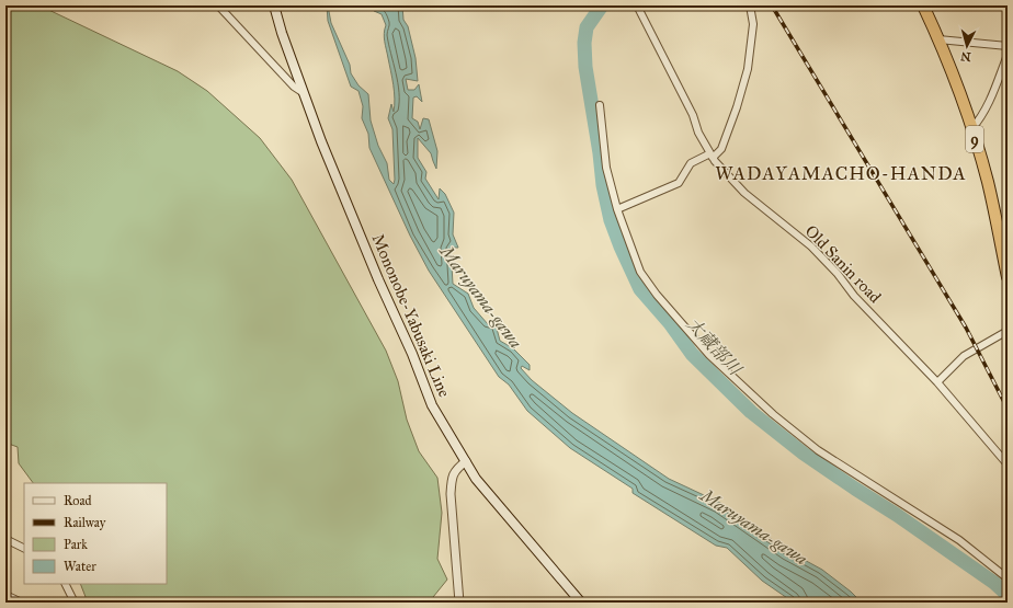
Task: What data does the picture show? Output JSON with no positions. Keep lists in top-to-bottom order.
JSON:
{
  "streets": {
    "highway": ["9"],
    "main road": ["Mononobe-Yabusaki Line"],
    "street": ["Old Sanin road"]
  },
  "districts": ["WADAYAMACHO-HANDA"],
  "water": ["Maruyama-gawa", "大蔵部川"],
  "legend": [
    "Road",
    "Railway",
    "Park",
    "Water"
  ],
  "north": "bottom"
}
